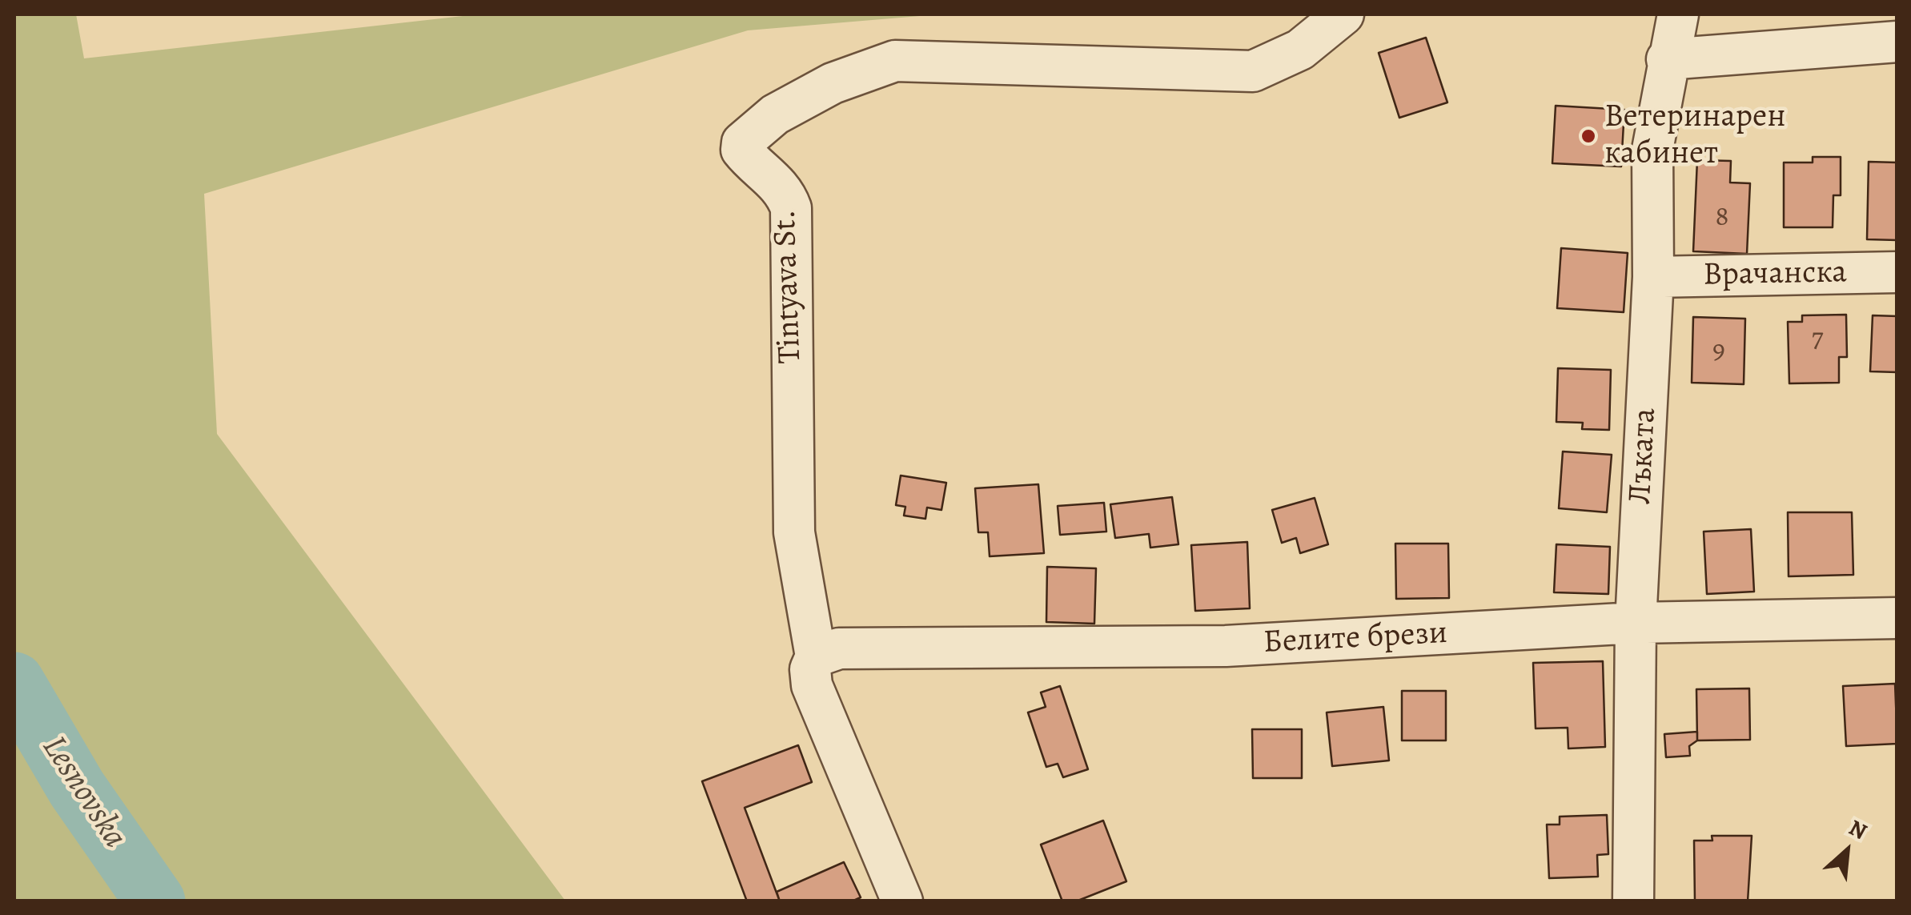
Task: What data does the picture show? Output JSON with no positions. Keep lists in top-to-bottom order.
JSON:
{
  "streets": {
    "street": [
      "Врачанска",
      "Tintyava St.",
      "Лъката",
      "Белите брези"
    ]
  },
  "crossings": [
    ["Врачанска", "Лъката"],
    ["Tintyava St.", "Белите брези"],
    ["Лъката", "Белите брези"]
  ],
  "water": ["Lesnovska"],
  "places": ["Ветеринарен кабинет"],
  "house_numbers": ["8", "7", "9"],
  "north": "top right"
}
